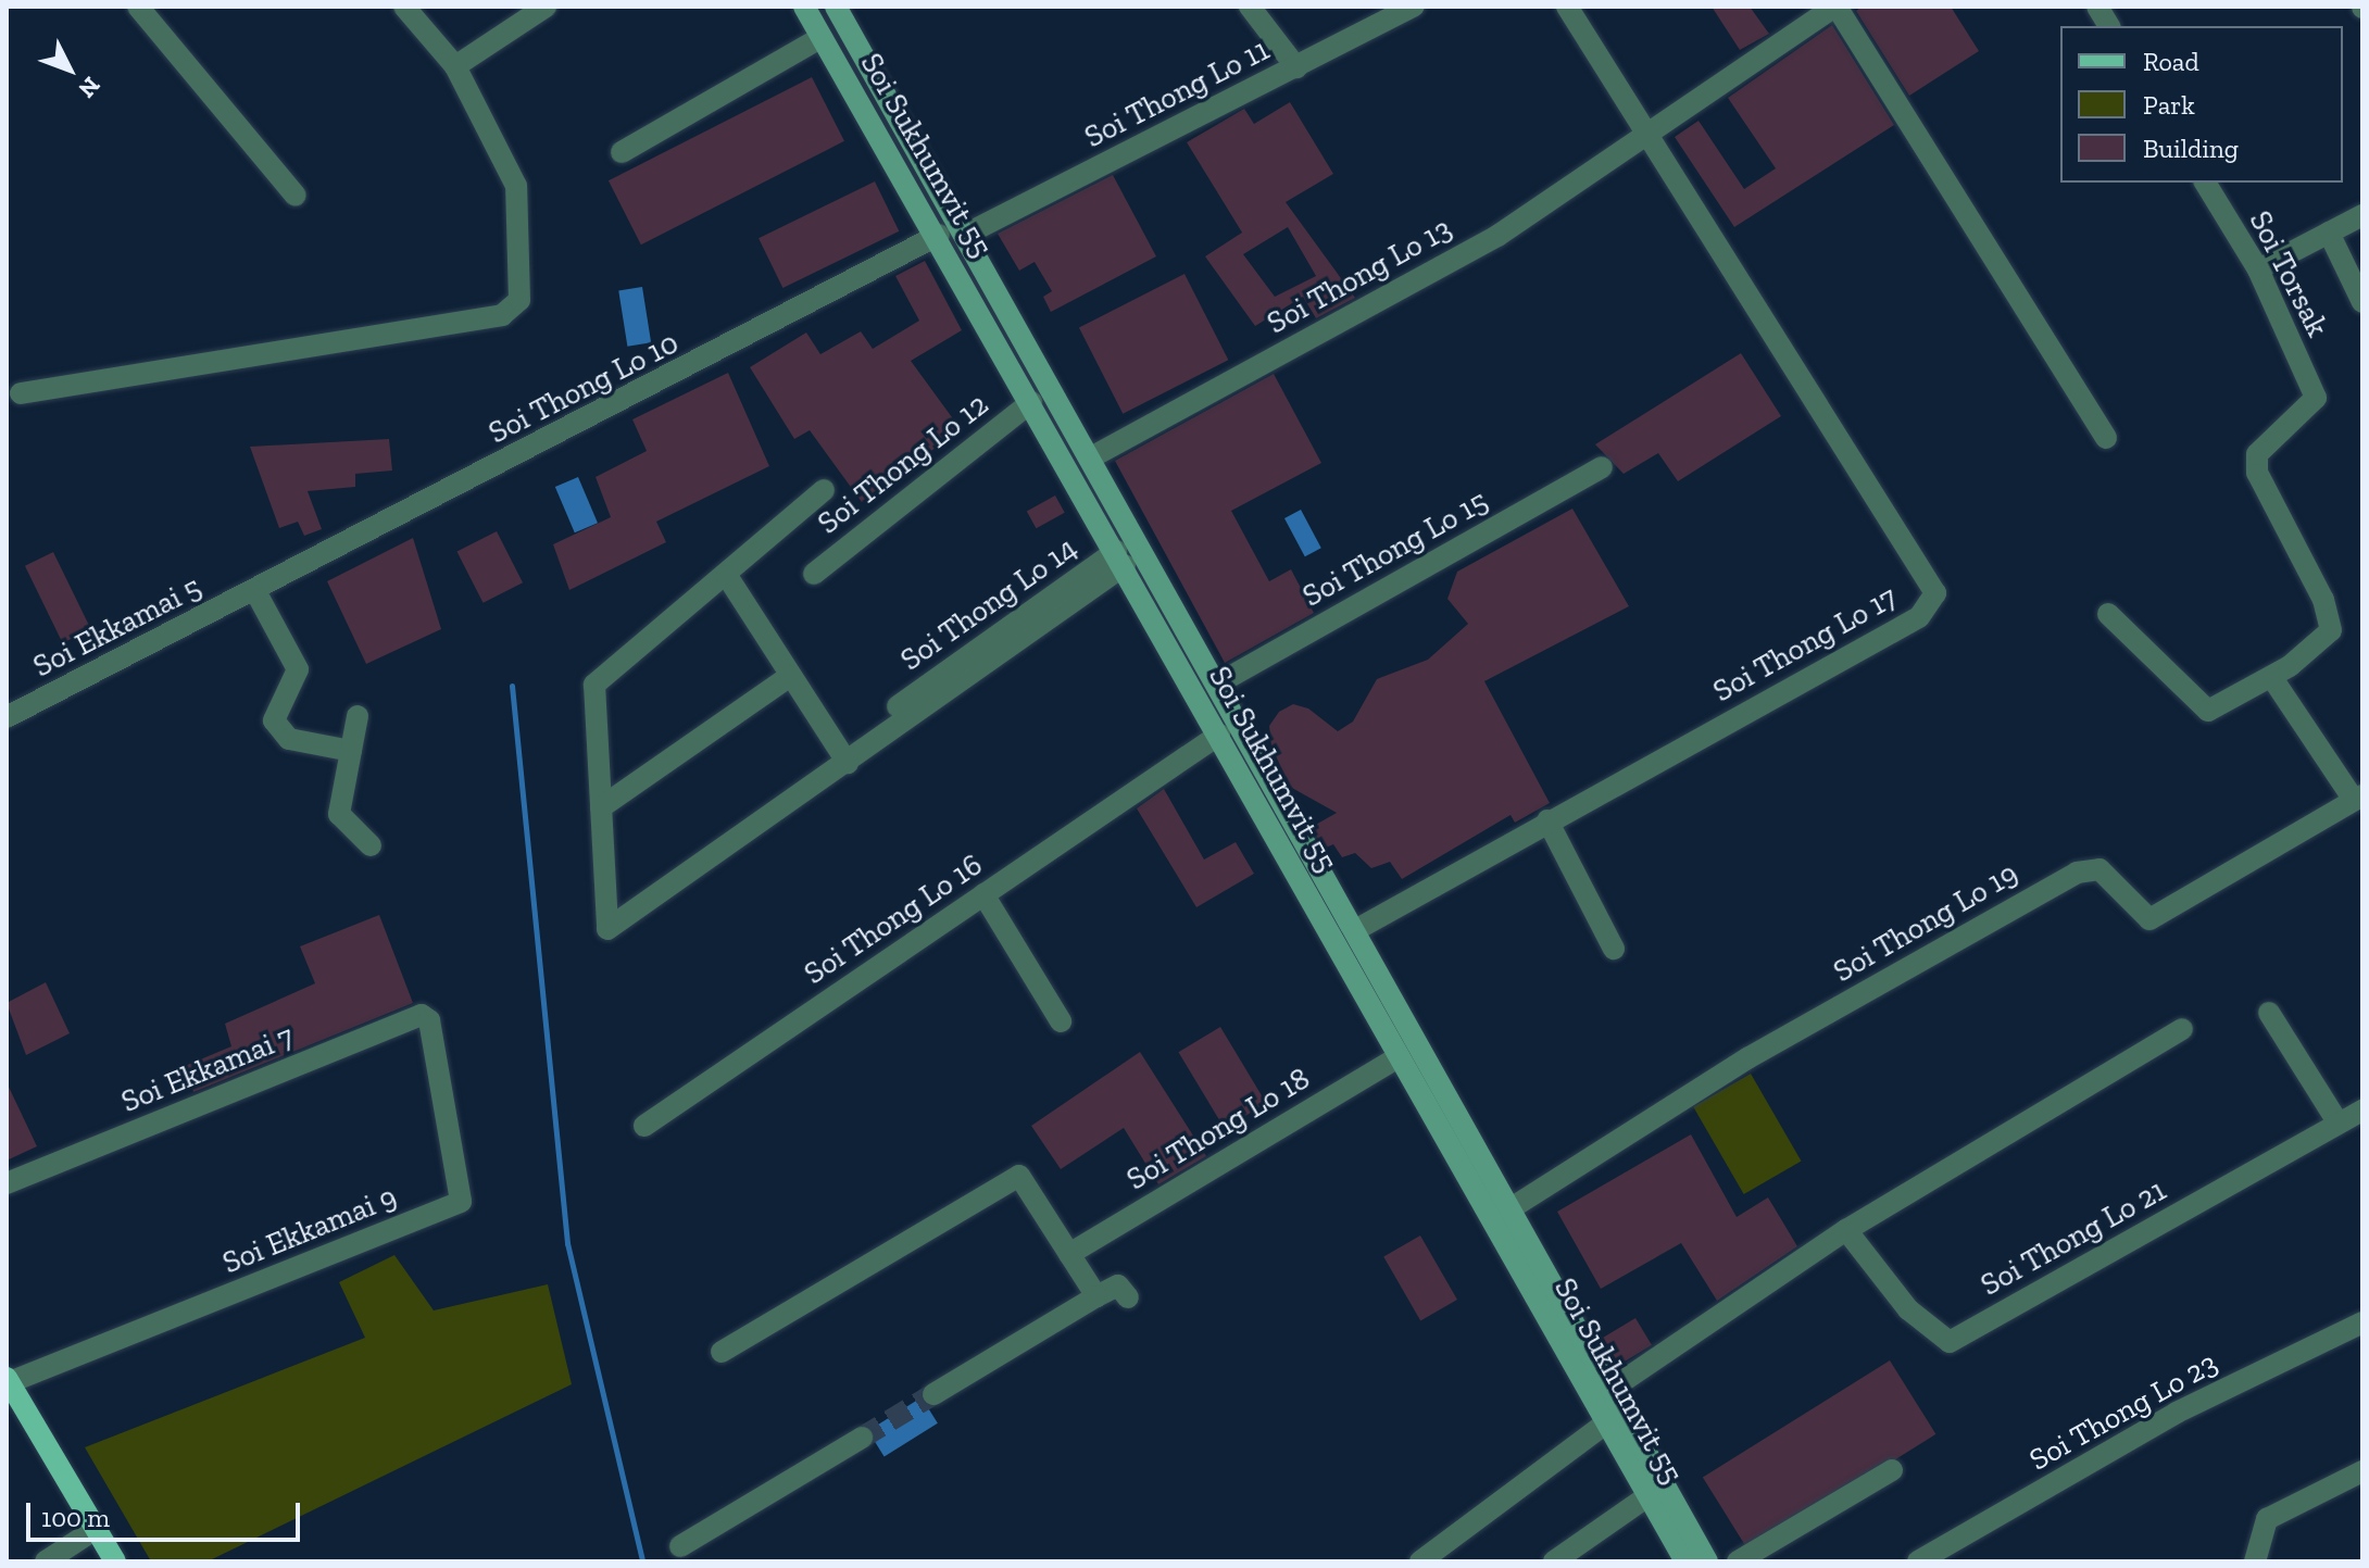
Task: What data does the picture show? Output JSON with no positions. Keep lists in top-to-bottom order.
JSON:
{
  "streets": {
    "main road": ["Soi Sukhumvit 55"],
    "street": [
      "Soi Thong Lo 11",
      "Soi Torsak",
      "Soi Thong Lo 13",
      "Soi Thong Lo 10",
      "Soi Thong Lo 12",
      "Soi Thong Lo 15",
      "Soi Thong Lo 14",
      "Soi Ekkamai 5",
      "Soi Thong Lo 17",
      "Soi Thong Lo 16",
      "Soi Thong Lo 19",
      "Soi Ekkamai 7",
      "Soi Thong Lo 18",
      "Soi Ekkamai 9",
      "Soi Thong Lo 21",
      "Soi Thong Lo 23"
    ]
  },
  "crossings": [
    ["Soi Thong Lo 11", "Soi Sukhumvit 55"],
    ["Soi Sukhumvit 55", "Soi Thong Lo 13"],
    ["Soi Sukhumvit 55", "Soi Thong Lo 10"],
    ["Soi Sukhumvit 55", "Soi Thong Lo 12"],
    ["Soi Sukhumvit 55", "Soi Thong Lo 15"],
    ["Soi Sukhumvit 55", "Soi Thong Lo 14"],
    ["Soi Sukhumvit 55", "Soi Thong Lo 17"],
    ["Soi Sukhumvit 55", "Soi Thong Lo 16"],
    ["Soi Sukhumvit 55", "Soi Thong Lo 19"],
    ["Soi Sukhumvit 55", "Soi Thong Lo 18"],
    ["Soi Thong Lo 13", "Soi Thong Lo 17"],
    ["Soi Thong Lo 10", "Soi Ekkamai 5"],
    ["Soi Ekkamai 7", "Soi Ekkamai 9"]
  ],
  "legend": ["Road", "Park", "Building"],
  "scale_bar": "100 m",
  "north": "bottom right"
}
